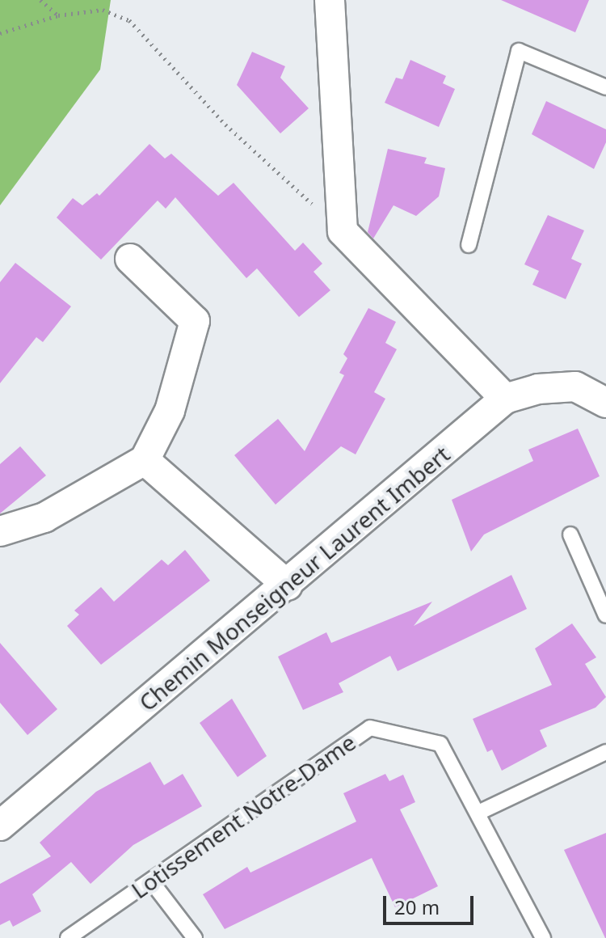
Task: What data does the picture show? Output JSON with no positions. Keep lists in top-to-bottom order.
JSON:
{
  "streets": {
    "street": ["Chemin Monseigneur Laurent Imbert"],
    "lane": ["Lotissement Notre-Dame"]
  },
  "scale_bar": "20 m"
}
